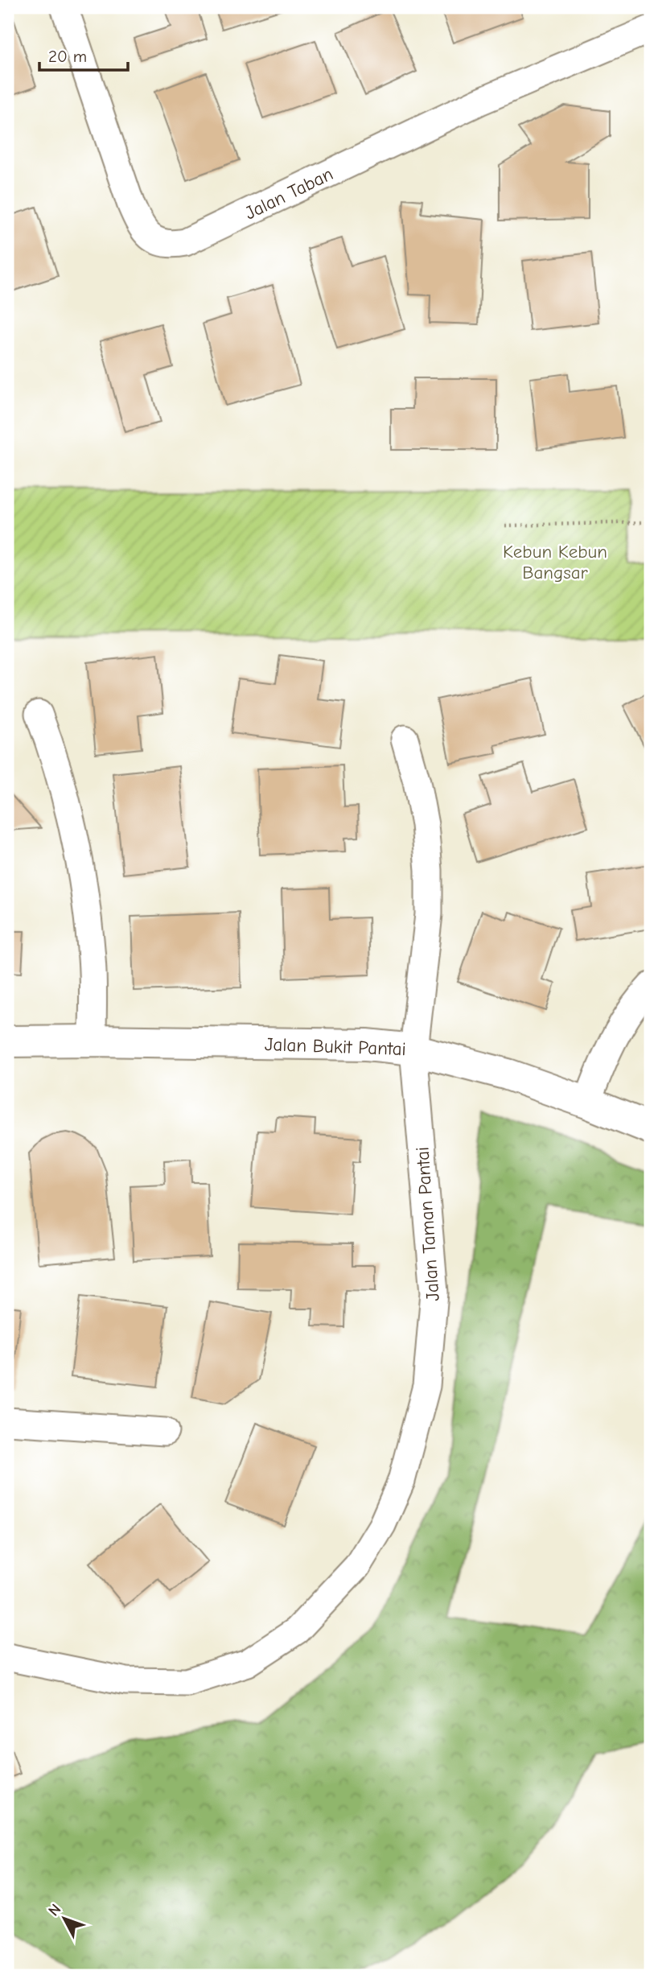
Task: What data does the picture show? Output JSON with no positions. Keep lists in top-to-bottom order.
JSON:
{
  "streets": {
    "street": ["Jalan Taban", "Jalan Bukit Pantai", "Jalan Taman Pantai"]
  },
  "crossings": [
    ["Jalan Bukit Pantai", "Jalan Taman Pantai"]
  ],
  "parks": ["Kebun Kebun Bangsar"],
  "scale_bar": "20 m",
  "north": "top left"
}
